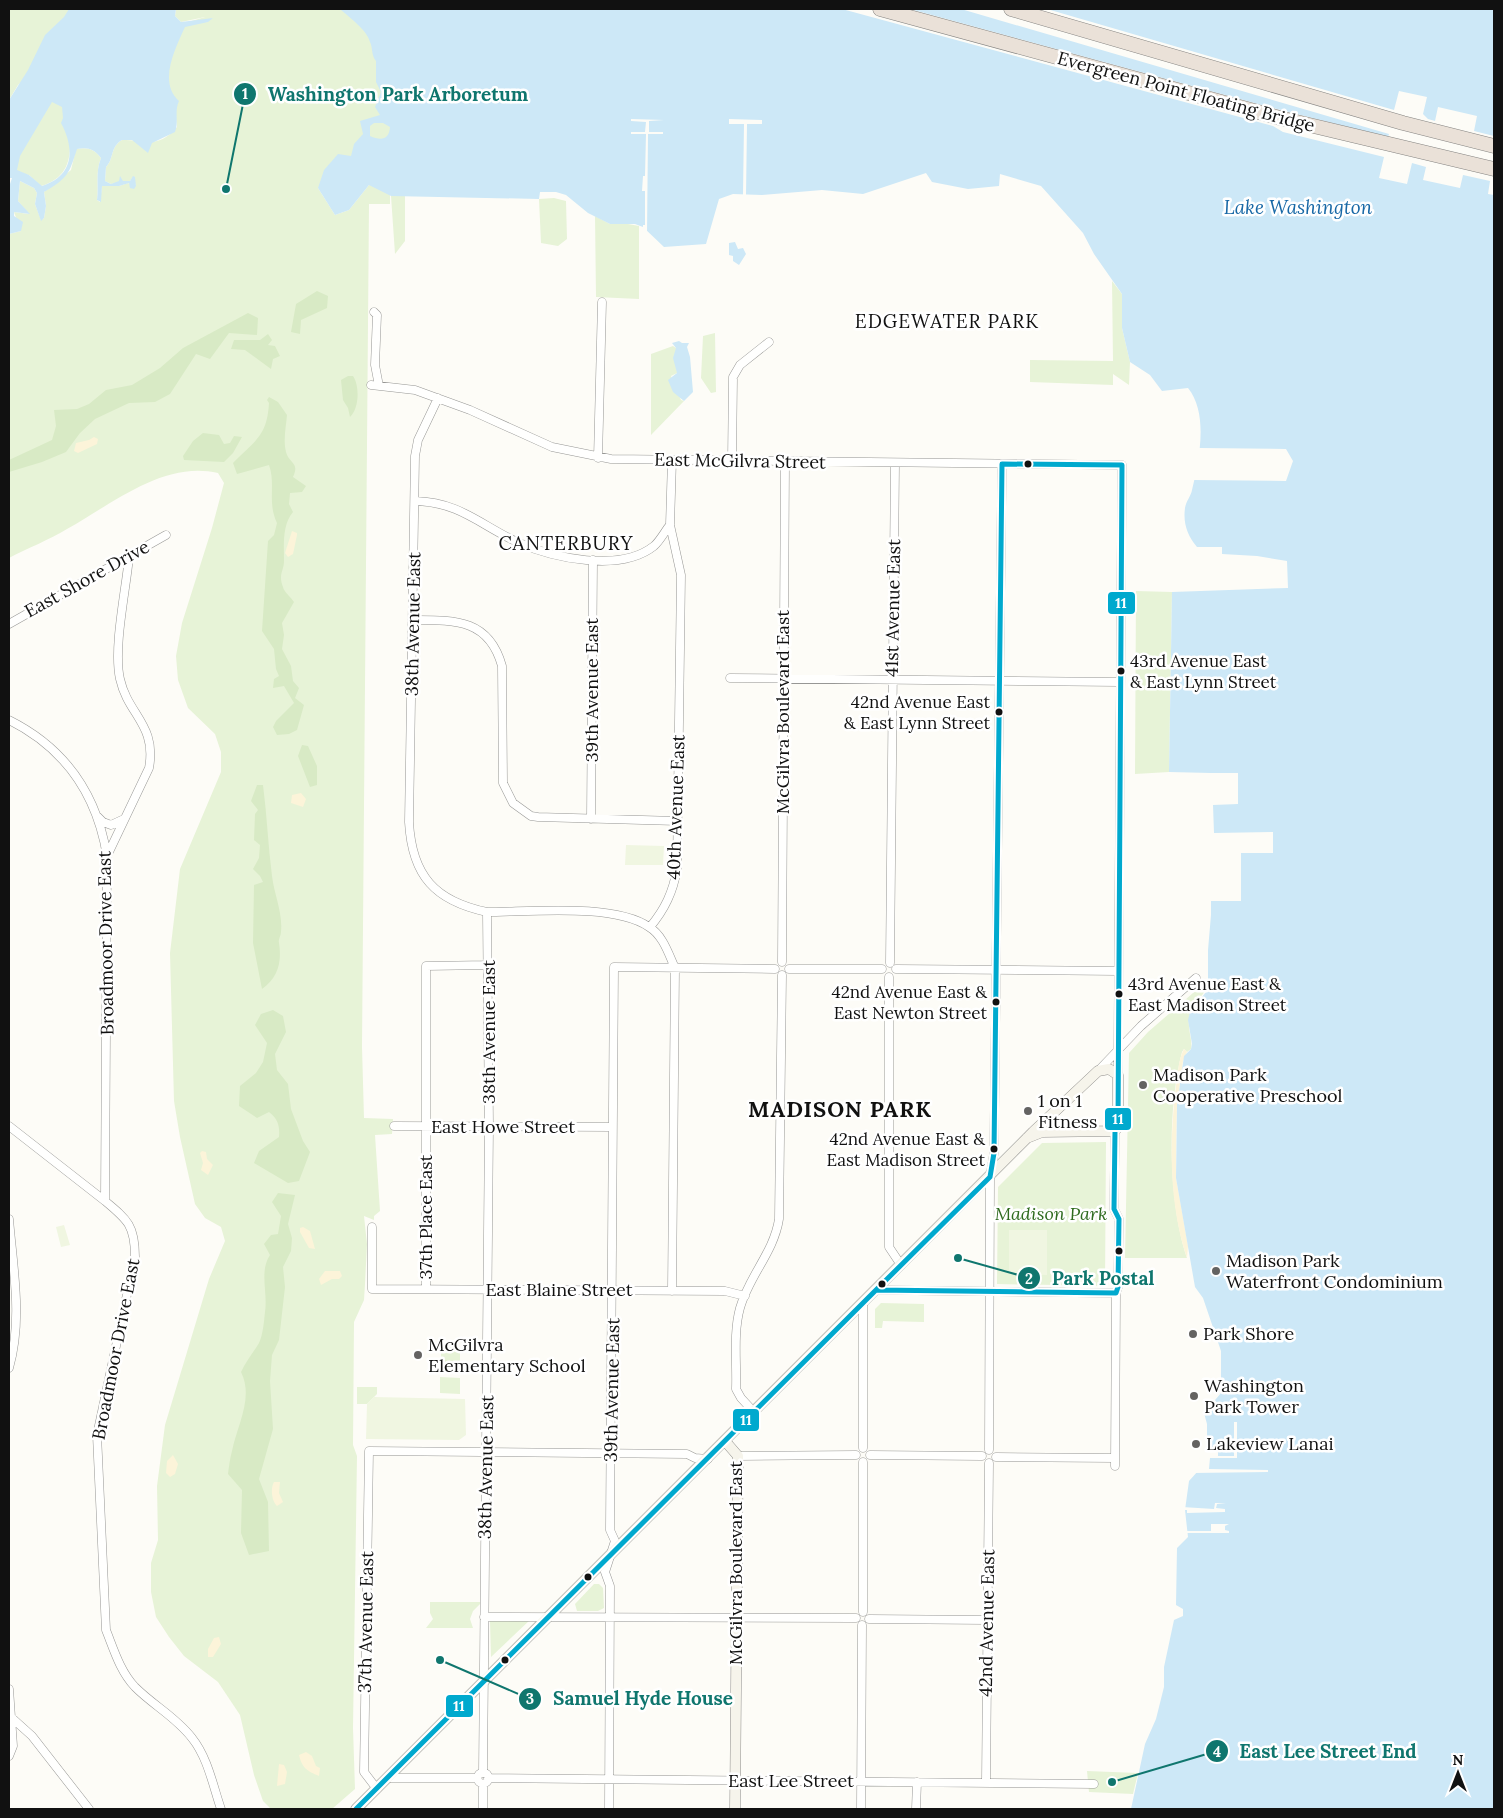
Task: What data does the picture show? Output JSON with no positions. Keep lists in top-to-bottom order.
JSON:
{
  "streets": {
    "highway": ["Evergreen Point Floating Bridge"],
    "street": [
      "East McGilvra Street",
      "East Shore Drive",
      "41st Avenue East",
      "38th Avenue East",
      "39th Avenue East",
      "McGilvra Boulevard East",
      "40th Avenue East",
      "Broadmoor Drive East",
      "East Howe Street",
      "37th Place East",
      "East Blaine Street",
      "37th Avenue East",
      "42nd Avenue East",
      "East Lee Street"
    ]
  },
  "crossings": [
    ["East McGilvra Street", "41st Avenue East"],
    ["East McGilvra Street", "38th Avenue East"],
    ["East McGilvra Street", "McGilvra Boulevard East"],
    ["East McGilvra Street", "40th Avenue East"],
    ["38th Avenue East", "East Howe Street"],
    ["38th Avenue East", "37th Place East"],
    ["38th Avenue East", "East Blaine Street"],
    ["38th Avenue East", "37th Avenue East"],
    ["38th Avenue East", "East Lee Street"],
    ["39th Avenue East", "East Howe Street"],
    ["39th Avenue East", "East Blaine Street"],
    ["39th Avenue East", "East Lee Street"],
    ["McGilvra Boulevard East", "East Lee Street"],
    ["East Howe Street", "37th Place East"],
    ["37th Place East", "East Blaine Street"],
    ["42nd Avenue East", "East Lee Street"]
  ],
  "districts": ["EDGEWATER PARK", "CANTERBURY", "MADISON PARK"],
  "water": ["Lake Washington"],
  "parks": ["Madison Park"],
  "places": [
    "Washington Park Arboretum",
    "43rd Avenue East & East Lynn Street",
    "42nd Avenue East & East Lynn Street",
    "43rd Avenue East & East Madison Street",
    "42nd Avenue East & East Newton Street",
    "Madison Park Cooperative Preschool",
    "1 on 1 Fitness",
    "42nd Avenue East & East Madison Street",
    "Park Postal",
    "Madison Park Waterfront Condominium",
    "Park Shore",
    "McGilvra Elementary School",
    "Washington Park Tower",
    "Lakeview Lanai",
    "Samuel Hyde House",
    "East Lee Street End"
  ],
  "lines": ["transit line 11"],
  "north": "top"
}
